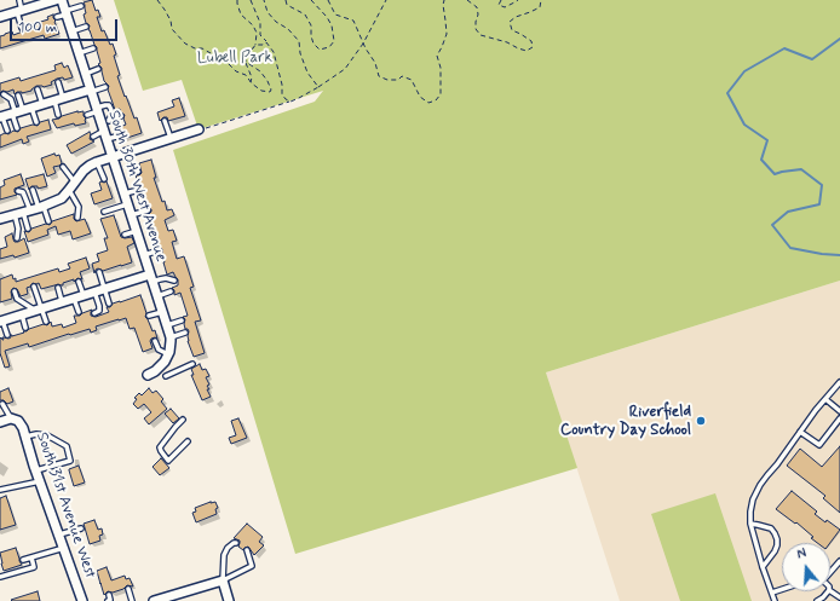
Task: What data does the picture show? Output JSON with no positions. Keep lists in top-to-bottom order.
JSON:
{
  "streets": {
    "street": ["South 30th West Avenue", "South 31st Avenue West"]
  },
  "parks": ["Lubell Park"],
  "places": ["Riverfield Country Day School"],
  "scale_bar": "100 m",
  "north": "top"
}
